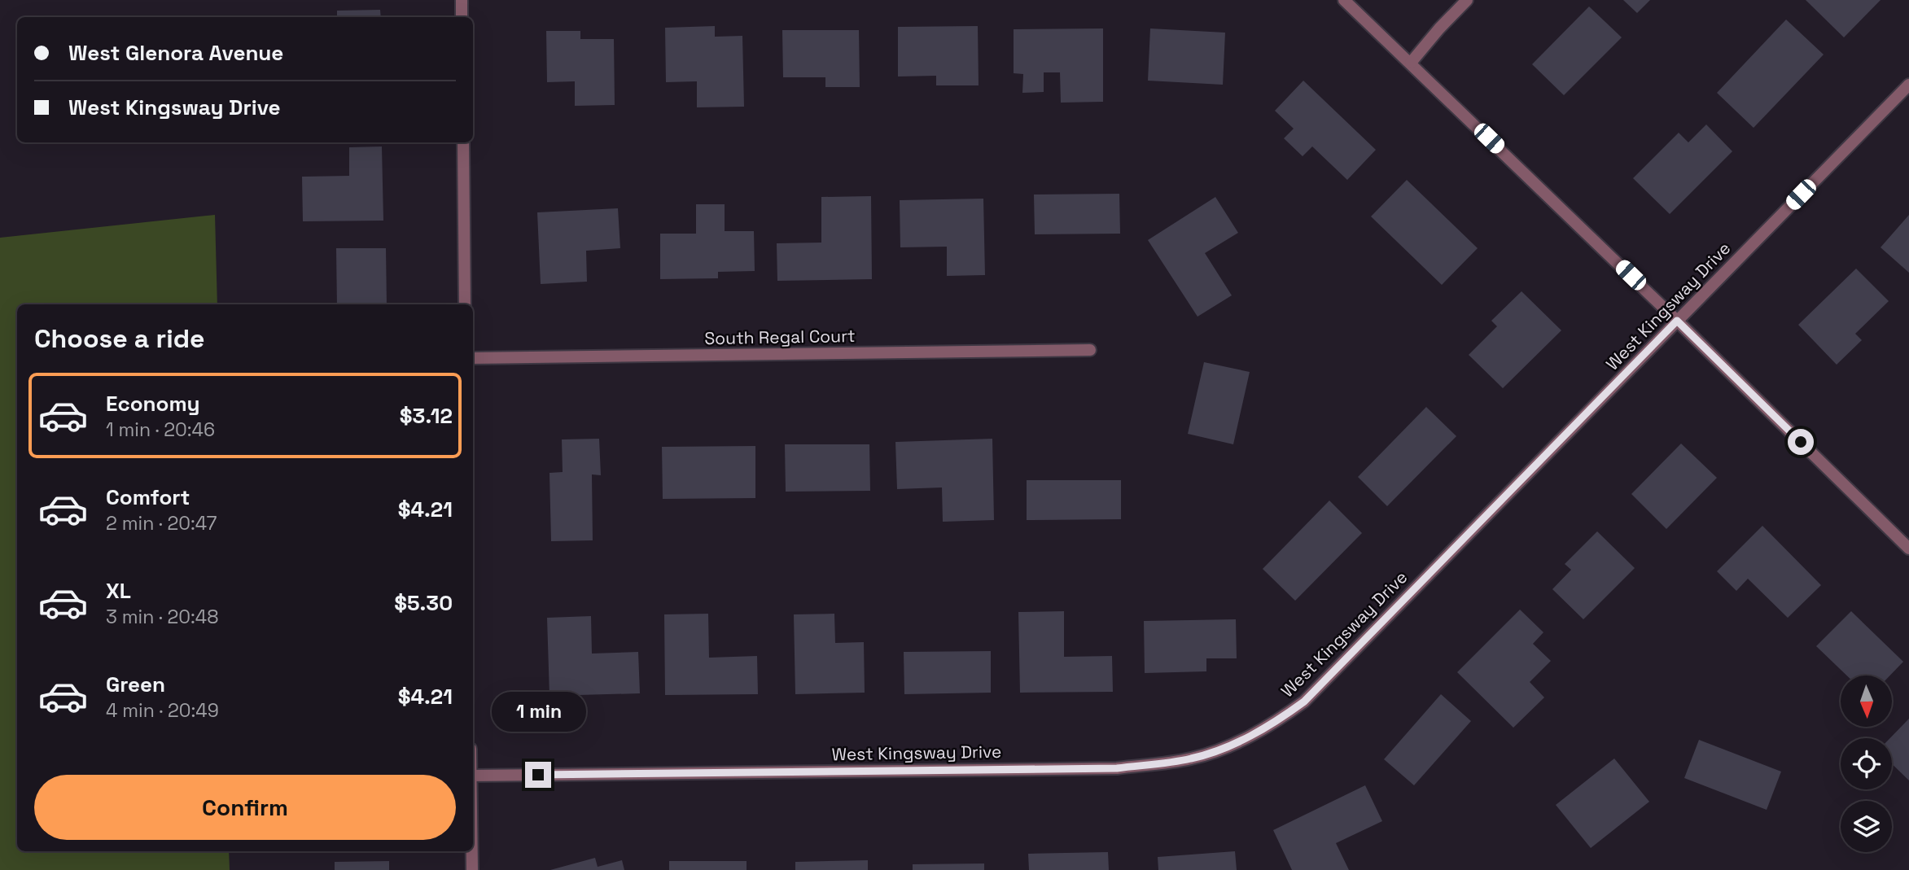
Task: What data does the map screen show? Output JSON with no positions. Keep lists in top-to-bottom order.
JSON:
{
  "streets": {
    "street": ["West Kingsway Drive", "South Regal Court"]
  },
  "north": "bottom",
  "page": {
    "banner": ["West Glenora Avenue", "West Kingsway Drive"],
    "heading": "Choose a ride",
    "list": [
      {
        "name": "Economy",
        "note": "1 min · 20:46",
        "value": "$3.12"
      },
      {
        "name": "Comfort",
        "note": "2 min · 20:47",
        "value": "$4.21"
      },
      {
        "name": "XL",
        "note": "3 min · 20:48",
        "value": "$5.30"
      },
      {
        "name": "Green",
        "note": "4 min · 20:49",
        "value": "$4.21"
      }
    ],
    "bubble": "1 min",
    "buttons": "Confirm"
  }
}
